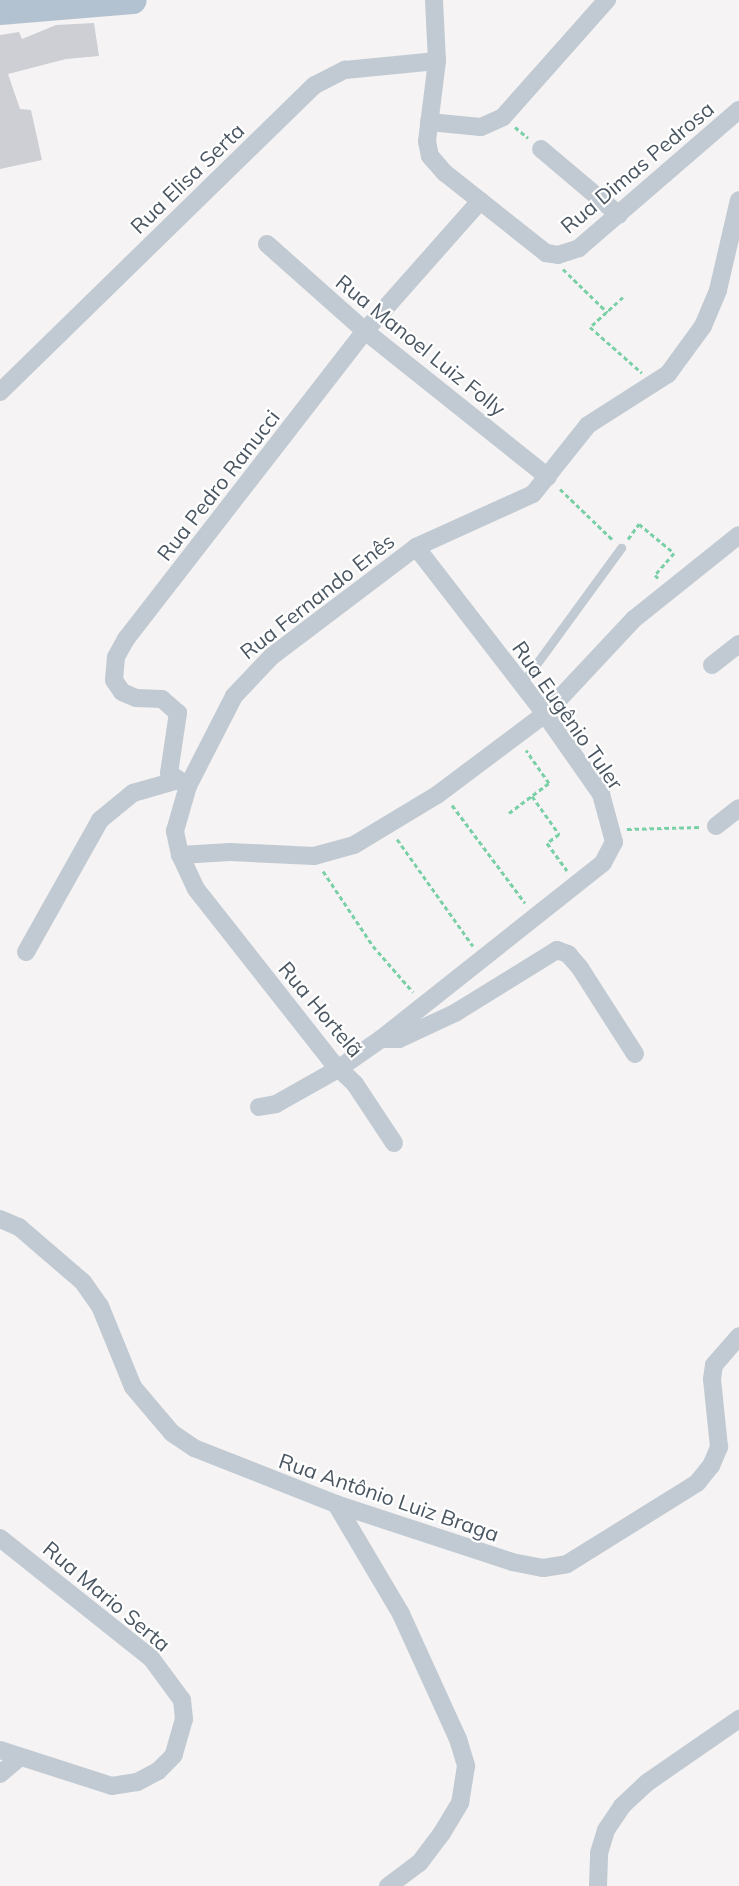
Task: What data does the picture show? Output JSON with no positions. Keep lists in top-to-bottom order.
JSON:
{
  "streets": {
    "street": [
      "Rua Dimas Pedrosa",
      "Rua Elisa Serta",
      "Rua Manoel Luiz Folly",
      "Rua Pedro Ranucci",
      "Rua Fernando Enês",
      "Rua Eugênio Tuler",
      "Rua Hortelã",
      "Rua Antônio Luiz Braga",
      "Rua Mario Serta"
    ]
  },
  "crossings": [
    ["Rua Dimas Pedrosa", "Rua Elisa Serta"],
    ["Rua Dimas Pedrosa", "Rua Pedro Ranucci"],
    ["Rua Manoel Luiz Folly", "Rua Pedro Ranucci"],
    ["Rua Manoel Luiz Folly", "Rua Fernando Enês"],
    ["Rua Pedro Ranucci", "Rua Fernando Enês"],
    ["Rua Fernando Enês", "Rua Eugênio Tuler"],
    ["Rua Fernando Enês", "Rua Hortelã"]
  ]
}
